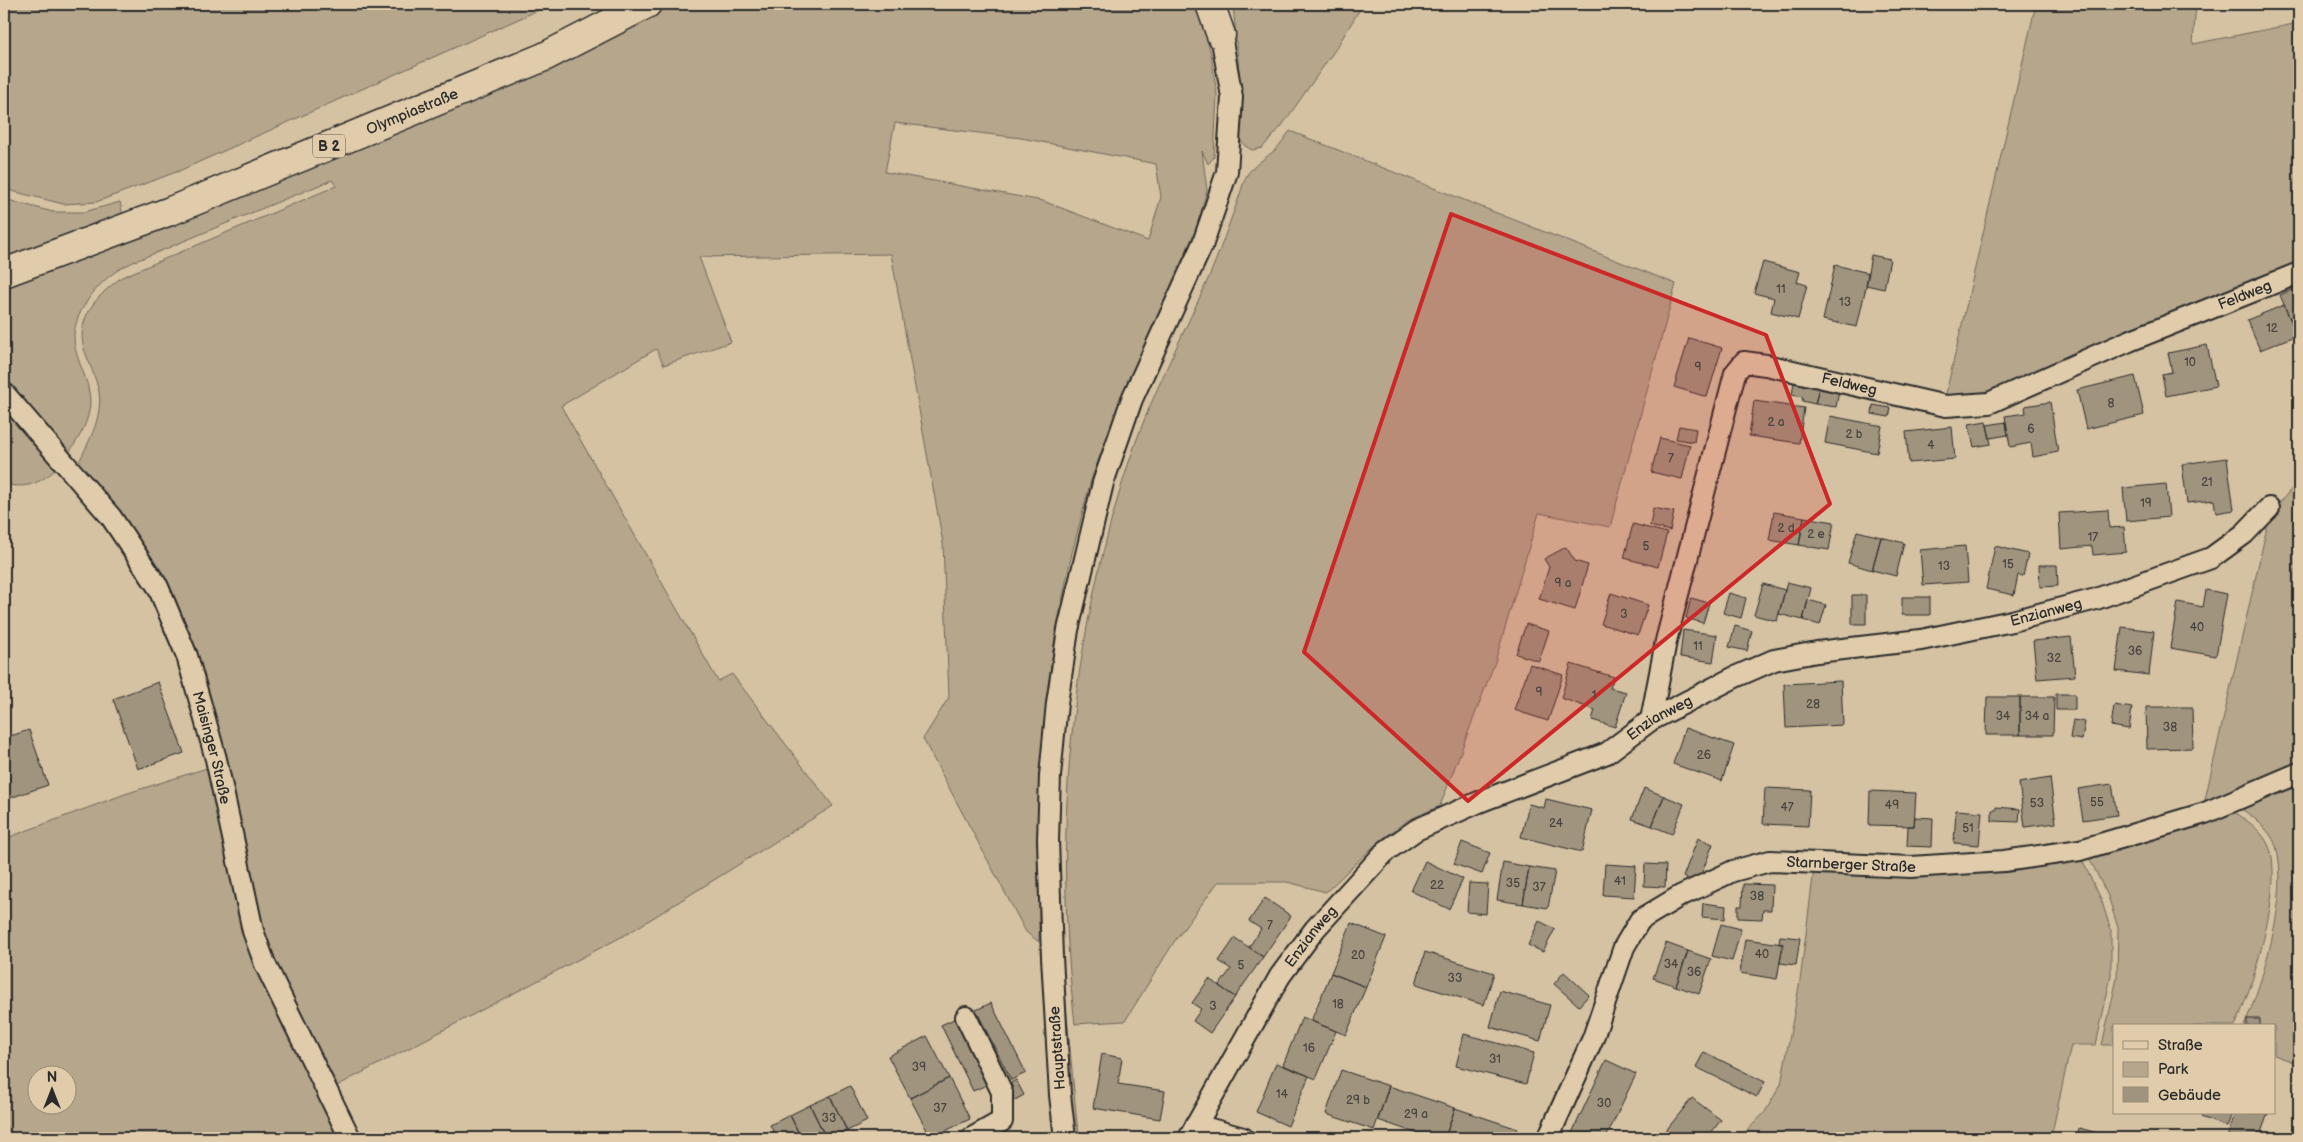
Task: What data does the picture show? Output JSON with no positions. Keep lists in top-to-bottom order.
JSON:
{
  "streets": {
    "main road": ["Olympiastraße", "B 2"],
    "street": [
      "Feldweg",
      "Enzianweg",
      "Maisinger Straße",
      "Starnberger Straße",
      "Hauptstraße"
    ]
  },
  "crossings": [
    ["Feldweg", "Enzianweg"]
  ],
  "house_numbers": [
    "11",
    "13",
    "12",
    "10",
    "9",
    "8",
    "2 a",
    "6",
    "2 b",
    "4",
    "7",
    "21",
    "19",
    "2 d",
    "2 e",
    "17",
    "5",
    "15",
    "13",
    "9 a",
    "3",
    "40",
    "11",
    "36",
    "32",
    "9",
    "1",
    "28",
    "34",
    "34 a",
    "38",
    "26",
    "55",
    "53",
    "49",
    "47",
    "24",
    "51",
    "41",
    "35",
    "22",
    "37",
    "38",
    "7",
    "40",
    "20",
    "34",
    "5",
    "36",
    "33",
    "18",
    "3",
    "16",
    "31",
    "39",
    "14",
    "29 b",
    "30",
    "37",
    "29 a",
    "33"
  ],
  "legend": ["Straße", "Park", "Gebäude"],
  "north": "top"
}
